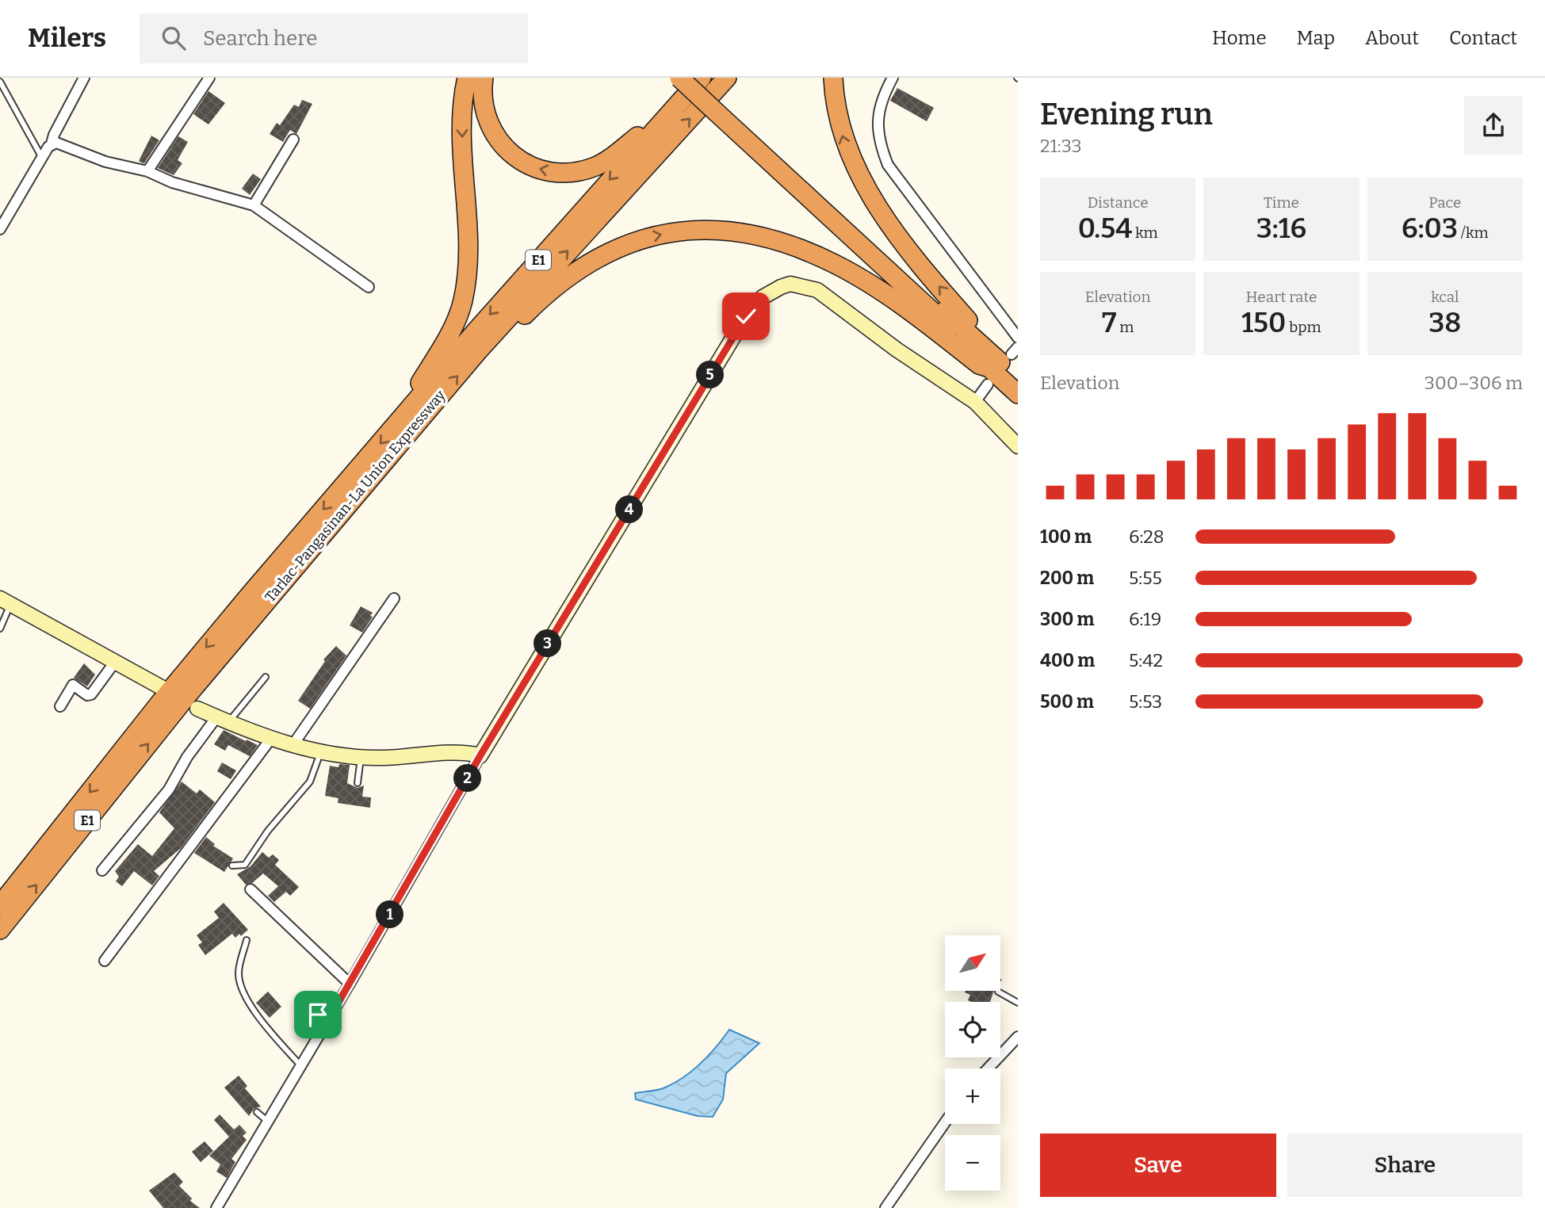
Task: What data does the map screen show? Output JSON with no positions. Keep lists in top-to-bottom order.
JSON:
{
  "streets": {
    "highway": ["E1", "Tarlac-Pangasinan-La Union Expressway"]
  },
  "north": "top right",
  "page": {
    "header": "Milers",
    "search": "Search here",
    "nav": [
      "Home",
      "Map",
      "About",
      "Contact"
    ],
    "heading": ["Evening run", "21:33"],
    "stats": [
      ["Distance", "0.54 km"],
      ["Time", "3:16"],
      ["Pace", "6:03 /km"],
      ["Elevation", "7 m"],
      ["Heart rate", "150 bpm"],
      ["kcal", "38"]
    ],
    "pins": [
      "5",
      "4",
      "3",
      "2",
      "1"
    ],
    "chart": ["Elevation", "300–306 m"],
    "list": [
      {
        "name": "100 m",
        "note": "6:28"
      },
      {
        "name": "200 m",
        "note": "5:55"
      },
      {
        "name": "300 m",
        "note": "6:19"
      },
      {
        "name": "400 m",
        "note": "5:42"
      },
      {
        "name": "500 m",
        "note": "5:53"
      }
    ],
    "map_buttons": ["+", "−"],
    "buttons": ["Save", "Share"]
  }
}
